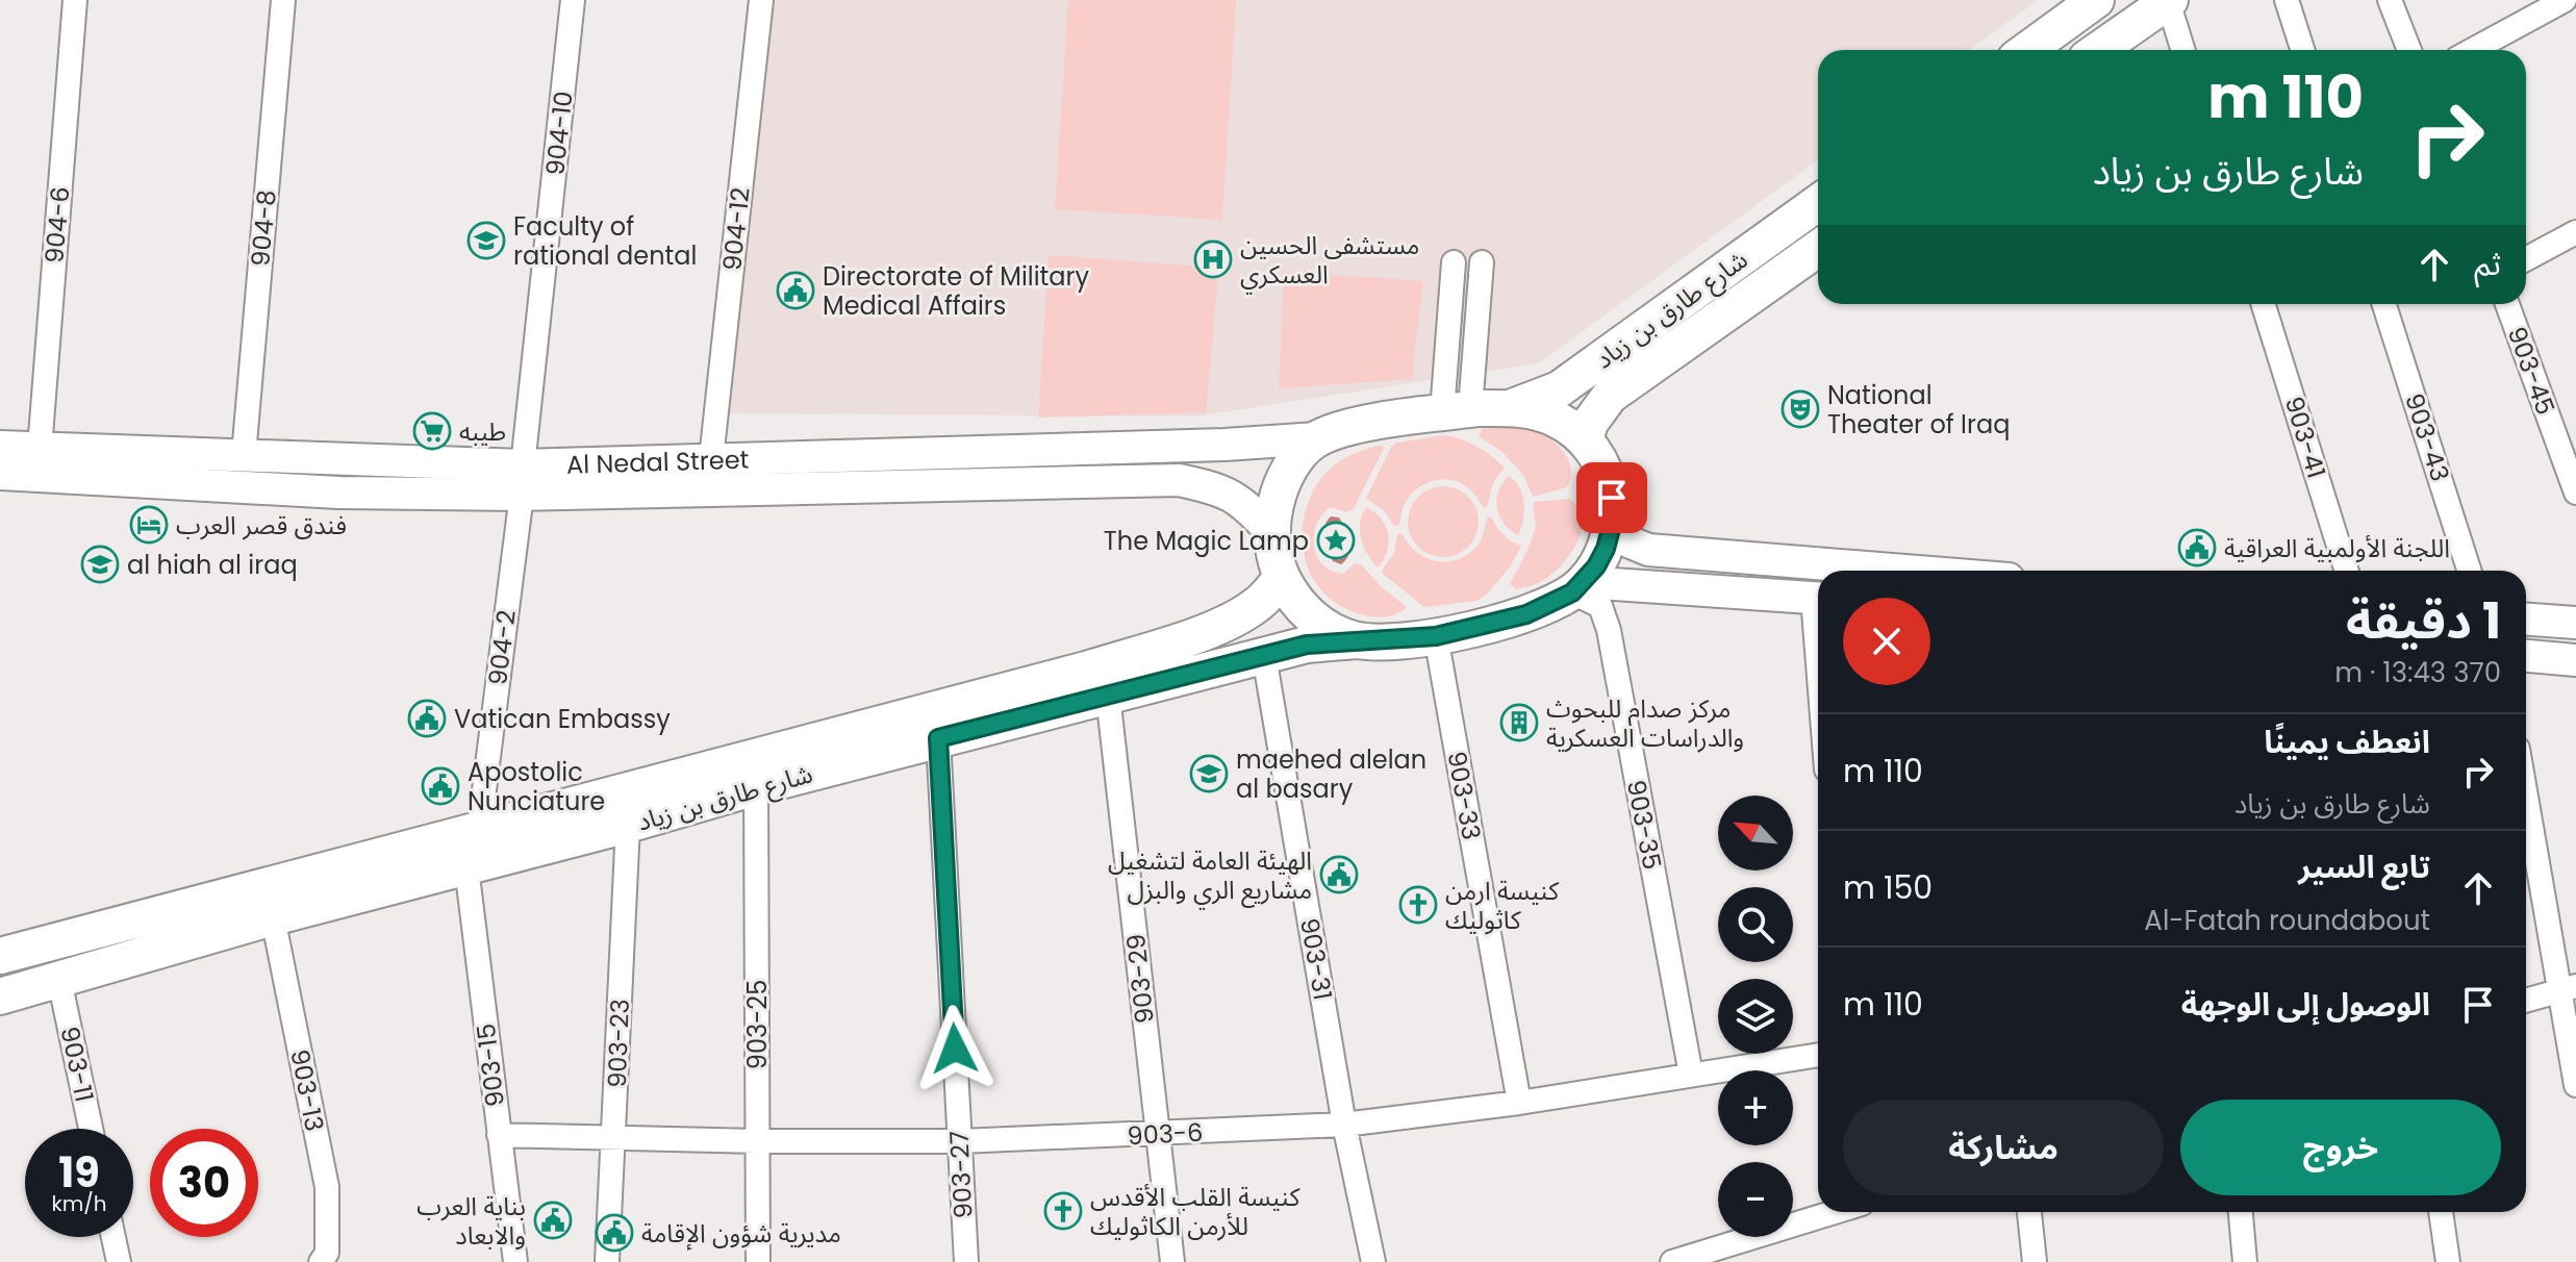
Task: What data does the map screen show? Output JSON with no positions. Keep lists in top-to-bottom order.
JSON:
{
  "streets": {
    "main road": ["شارع طارق بن زياد", "Al Nedal Street"],
    "street": [
      "904-10",
      "904-6",
      "904-8",
      "904-12",
      "903-45",
      "903-41",
      "903-43",
      "904-2",
      "903-33",
      "903-35",
      "903-31",
      "903-29",
      "903-25",
      "903-23",
      "903-11",
      "903-15",
      "903-13",
      "903-6",
      "903-27"
    ]
  },
  "crossings": [
    ["904-10", "Al Nedal Street"],
    ["904-10", "904-2"],
    ["904-6", "Al Nedal Street"],
    ["904-8", "Al Nedal Street"],
    ["904-12", "Al Nedal Street"],
    ["شارع طارق بن زياد", "Al Nedal Street"],
    ["شارع طارق بن زياد", "904-2"],
    ["شارع طارق بن زياد", "903-33"],
    ["شارع طارق بن زياد", "903-35"],
    ["شارع طارق بن زياد", "903-31"],
    ["شارع طارق بن زياد", "903-29"],
    ["شارع طارق بن زياد", "903-25"],
    ["شارع طارق بن زياد", "903-23"],
    ["شارع طارق بن زياد", "903-11"],
    ["شارع طارق بن زياد", "903-15"],
    ["شارع طارق بن زياد", "903-13"],
    ["شارع طارق بن زياد", "903-27"],
    ["Al Nedal Street", "904-2"],
    ["Al Nedal Street", "903-33"],
    ["Al Nedal Street", "903-35"],
    ["903-33", "903-35"],
    ["903-33", "903-6"],
    ["903-35", "903-6"],
    ["903-31", "903-6"],
    ["903-29", "903-6"],
    ["903-25", "903-6"],
    ["903-23", "903-6"],
    ["903-15", "903-6"],
    ["903-6", "903-27"]
  ],
  "places": {
    "school or university": ["Faculty of rational dental", "al hiah al iraq", "maehed alelan al basary"],
    "hospital": ["مستشفى الحسين العسكري"],
    "public building": [
      "Directorate of Military Medical Affairs",
      "اللجنة الأولمبية العراقية",
      "Vatican Embassy",
      "Apostolic Nunciature",
      "الهيئة العامة لتشغيل مشاريع الري والبزل",
      "بناية العرب والابعاد",
      "مديرية شؤون الإقامة"
    ],
    "theatre": ["National Theater of Iraq"],
    "supermarket": ["طيبه"],
    "hotel": ["فندق قصر العرب"],
    "place": ["The Magic Lamp"],
    "building": ["مركز صدام للبحوث والدراسات العسكرية"],
    "church": ["كنيسة ارمن كاثوليك", "كنيسة القلب الأقدس للأرمن الكاثوليك"]
  },
  "north": "top left",
  "page": {
    "turn": ["110 m", "شارع طارق بن زياد"],
    "then": "ثم",
    "heading": ["1 دقيقة", "370 m · 13:43"],
    "list": [
      {
        "name": "انعطف يمينًا",
        "note": "شارع طارق بن زياد",
        "value": "110 m"
      },
      {
        "name": "تابع السير",
        "note": "Al-Fatah roundabout",
        "value": "150 m"
      },
      {
        "name": "الوصول إلى الوجهة",
        "value": "110 m"
      }
    ],
    "map_buttons": ["+", "−"],
    "buttons": ["خروج", "مشاركة"],
    "speed": "19 km/h",
    "limit": "30"
  }
}
